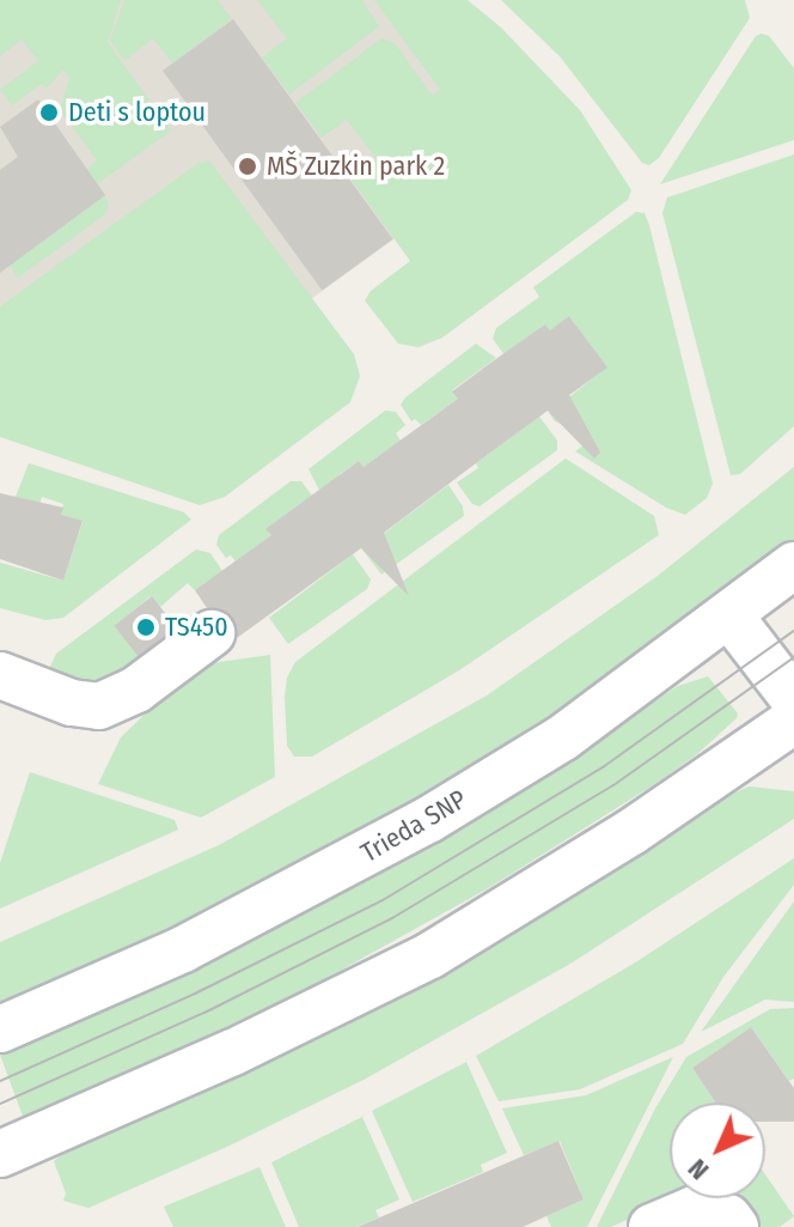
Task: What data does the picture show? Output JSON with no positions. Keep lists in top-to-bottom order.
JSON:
{
  "streets": {
    "street": ["Trieda SNP"]
  },
  "places": ["Deti s loptou", "MŠ Zuzkin park 2", "TS450"],
  "north": "bottom left"
}
